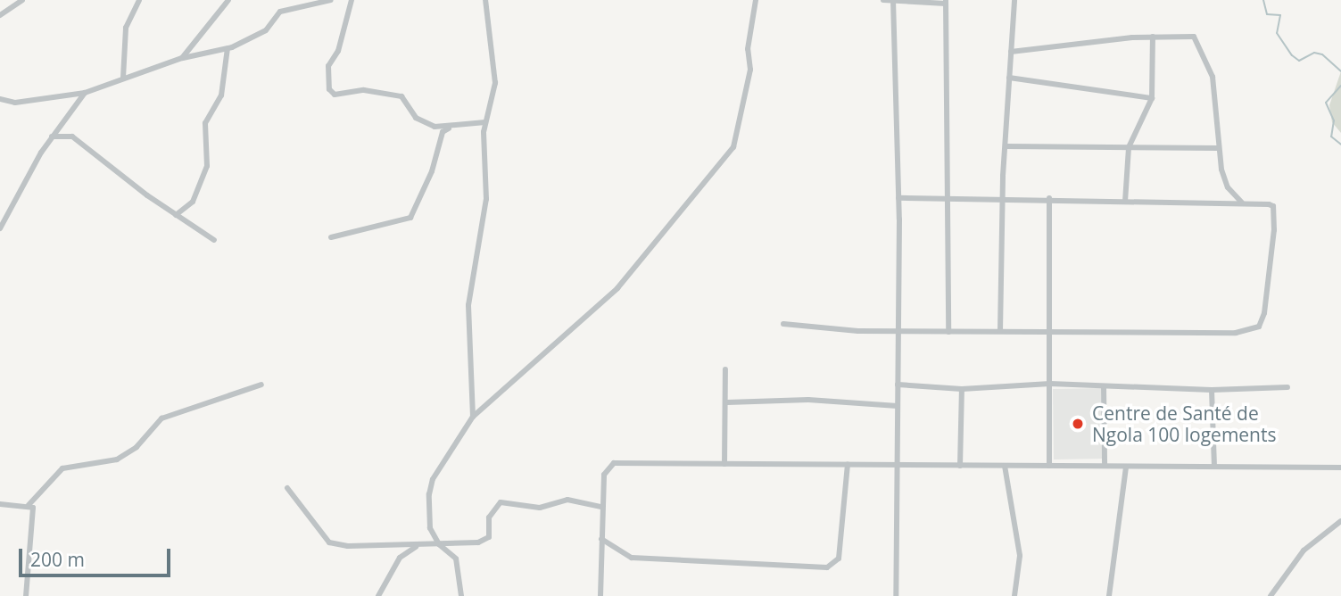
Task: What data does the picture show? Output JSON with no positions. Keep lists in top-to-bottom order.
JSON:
{
  "places": ["Centre de Santé de Ngola 100 logements"],
  "scale_bar": "200 m"
}
